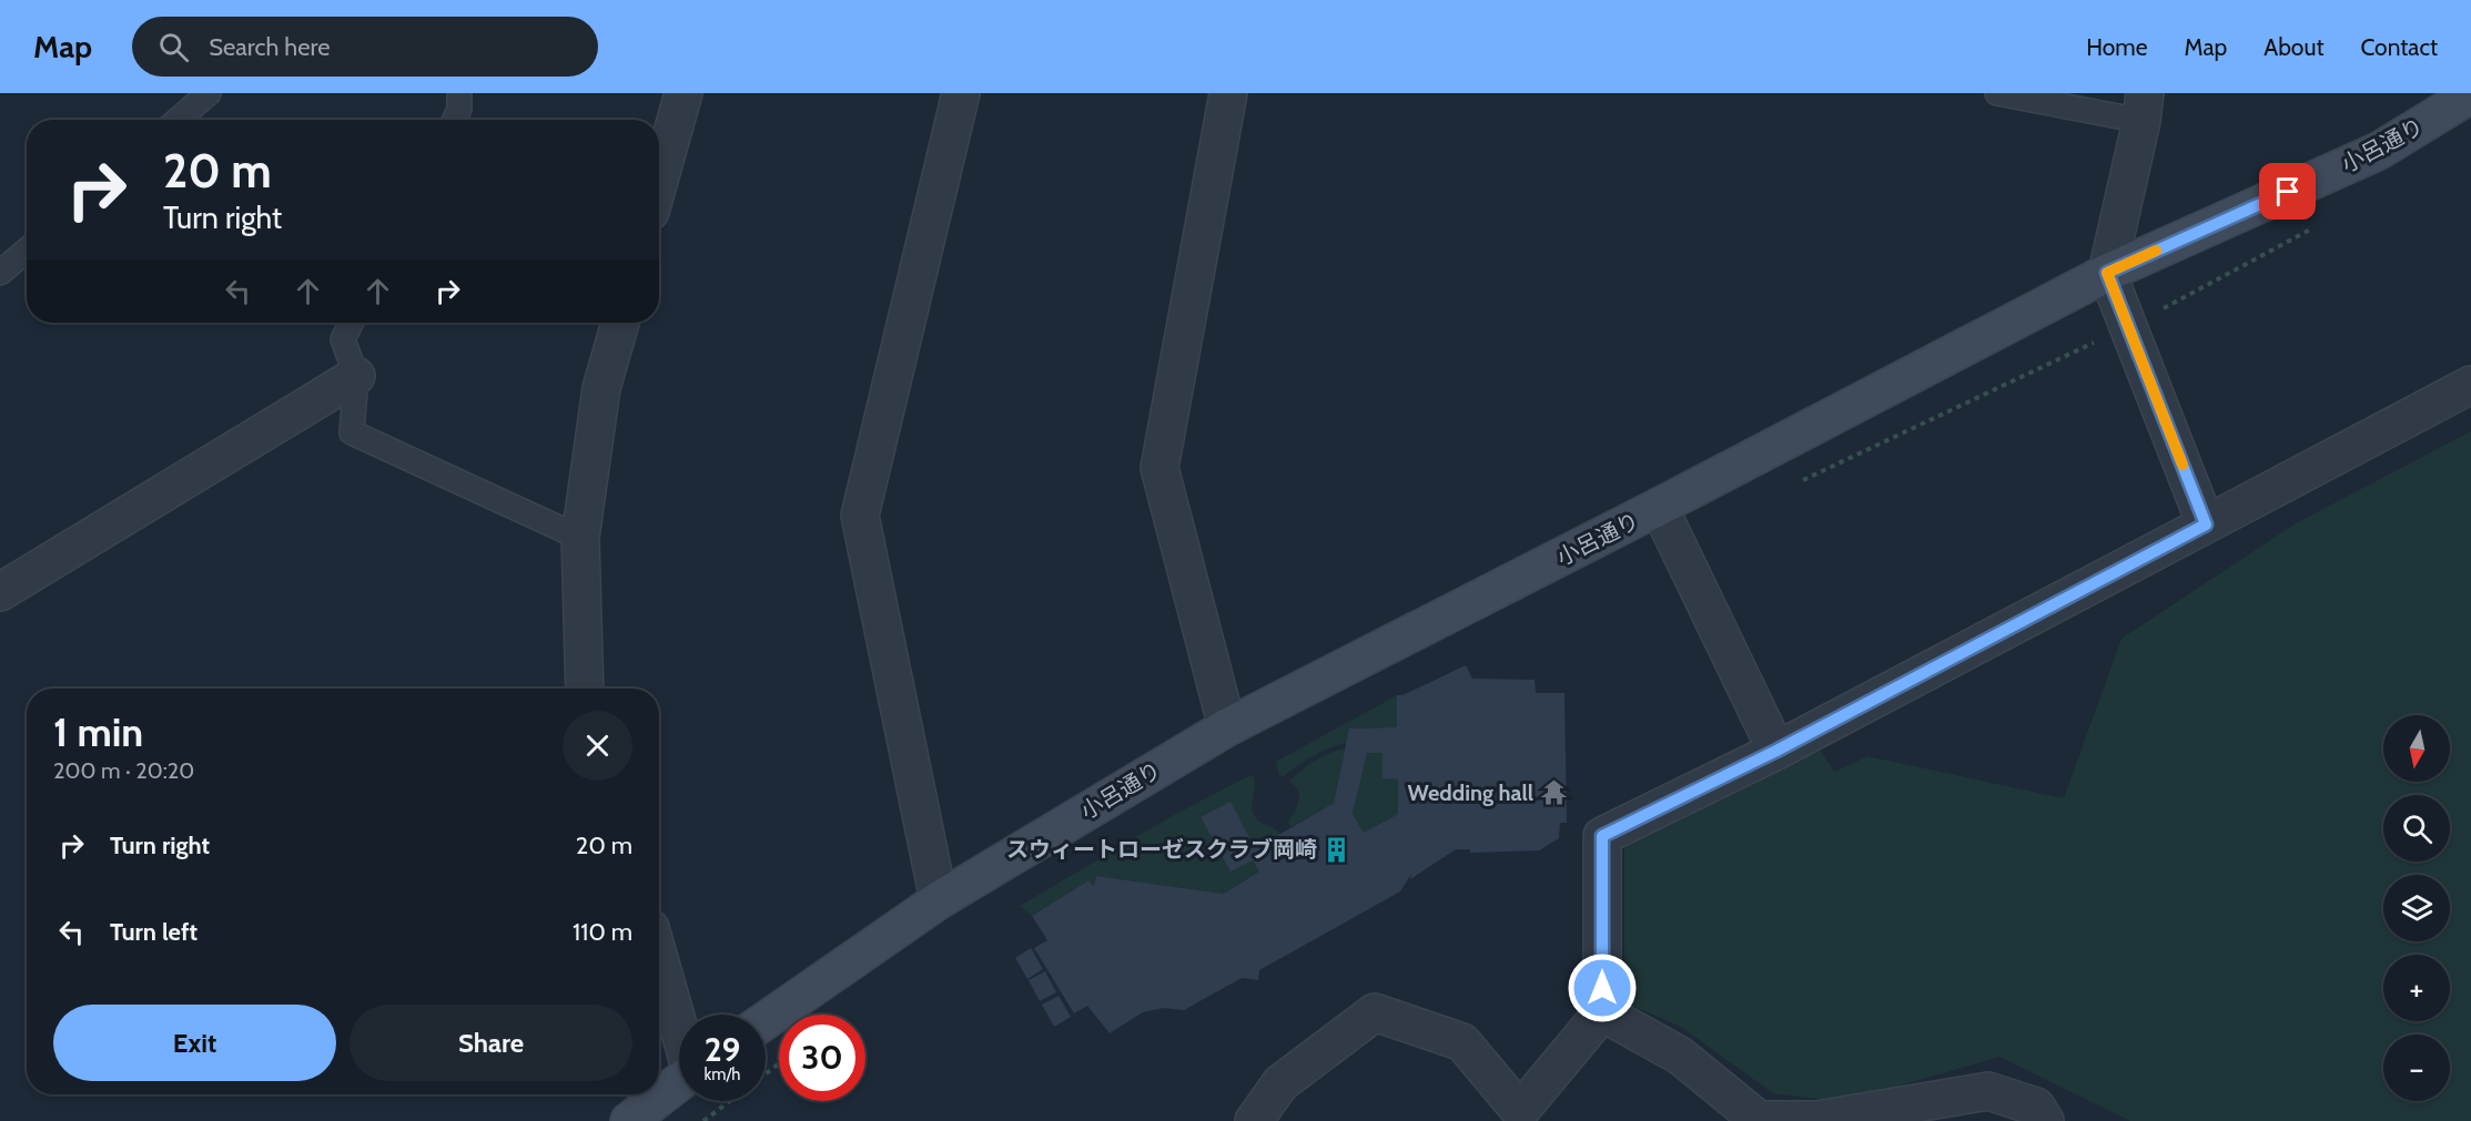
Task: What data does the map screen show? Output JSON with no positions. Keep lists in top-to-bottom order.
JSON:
{
  "streets": {
    "street": ["小呂通り"]
  },
  "places": {
    "temple": ["Wedding hall"],
    "building": ["スウィートローゼスクラブ岡崎"]
  },
  "north": "bottom",
  "page": {
    "header": "Map",
    "search": "Search here",
    "nav": [
      "Home",
      "Map",
      "About",
      "Contact"
    ],
    "turn": ["20 m", "Turn right"],
    "heading": ["1 min", "200 m · 20:20"],
    "map_buttons": ["+", "−"],
    "list": [
      {
        "name": "Turn right",
        "value": "20 m"
      },
      {
        "name": "Turn left",
        "value": "110 m"
      }
    ],
    "buttons": ["Exit", "Share"],
    "speed": "29 km/h",
    "limit": "30"
  }
}
